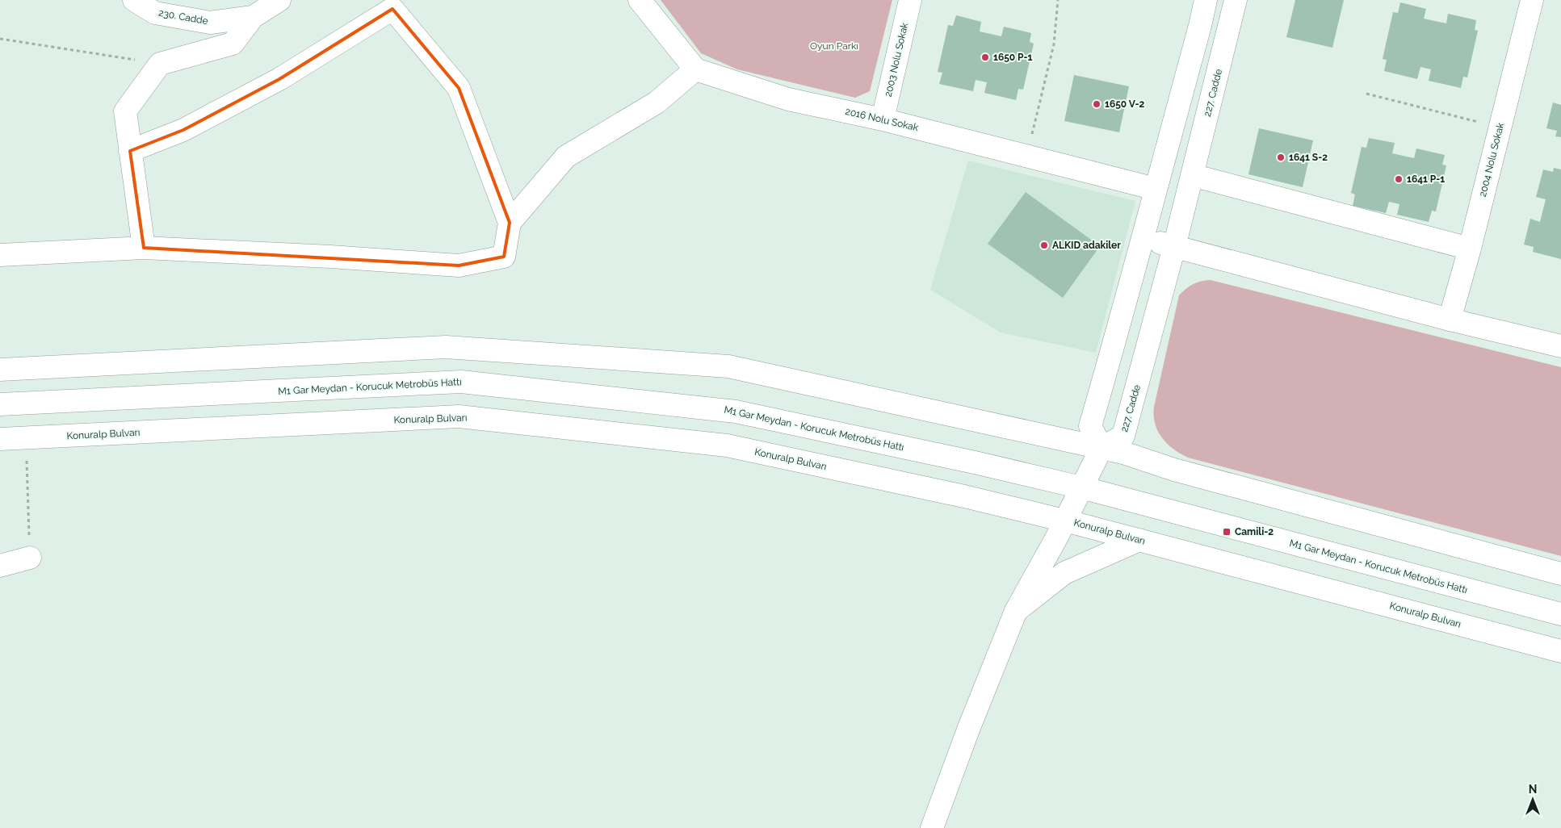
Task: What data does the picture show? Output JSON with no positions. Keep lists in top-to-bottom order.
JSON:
{
  "streets": {
    "street": [
      "230. Cadde",
      "2003 Nolu Sokak",
      "227. Cadde",
      "2016 Nolu Sokak",
      "2004 Nolu Sokak",
      "M1 Gar Meydan - Korucuk Metrobüs Hattı",
      "Konuralp Bulvarı"
    ]
  },
  "crossings": [
    ["2003 Nolu Sokak", "2016 Nolu Sokak"]
  ],
  "parks": ["Oyun Parkı"],
  "places": {
    "other": [
      "1650 P-1",
      "1650 V-2",
      "1641 S-2",
      "1641 P-1",
      "ALKID adakiler"
    ],
    "transit": ["Camili-2"]
  },
  "north": "top"
}
